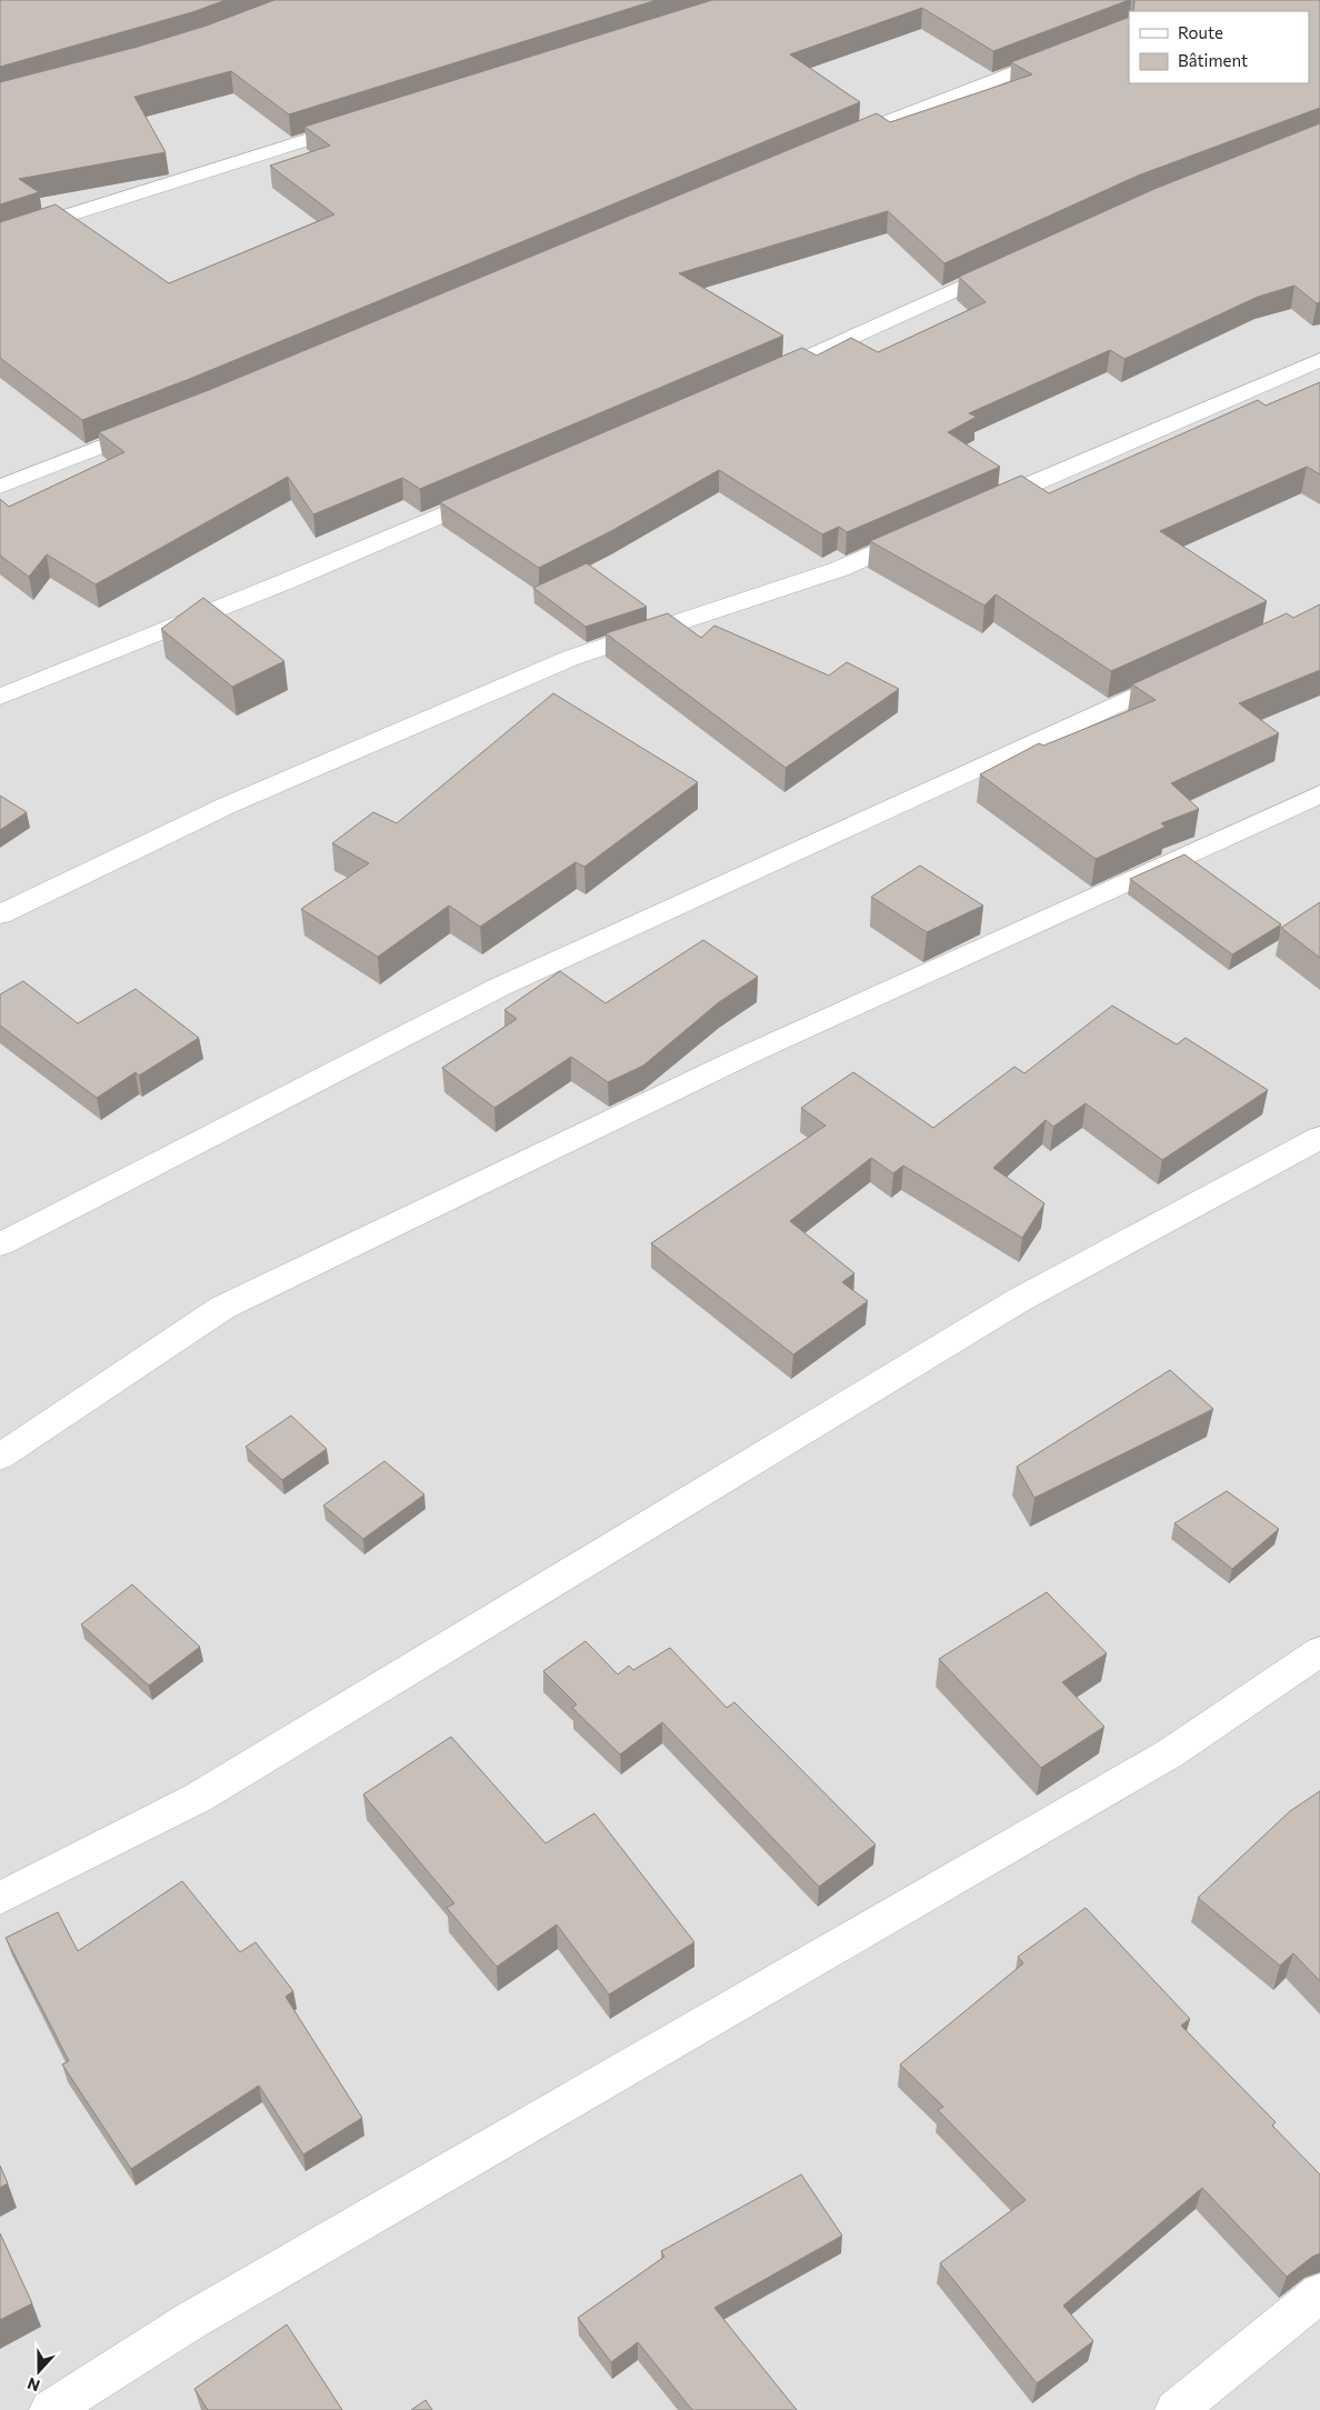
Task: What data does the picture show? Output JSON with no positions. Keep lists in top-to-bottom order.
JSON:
{
  "legend": ["Route", "Bâtiment"],
  "north": "bottom"
}
